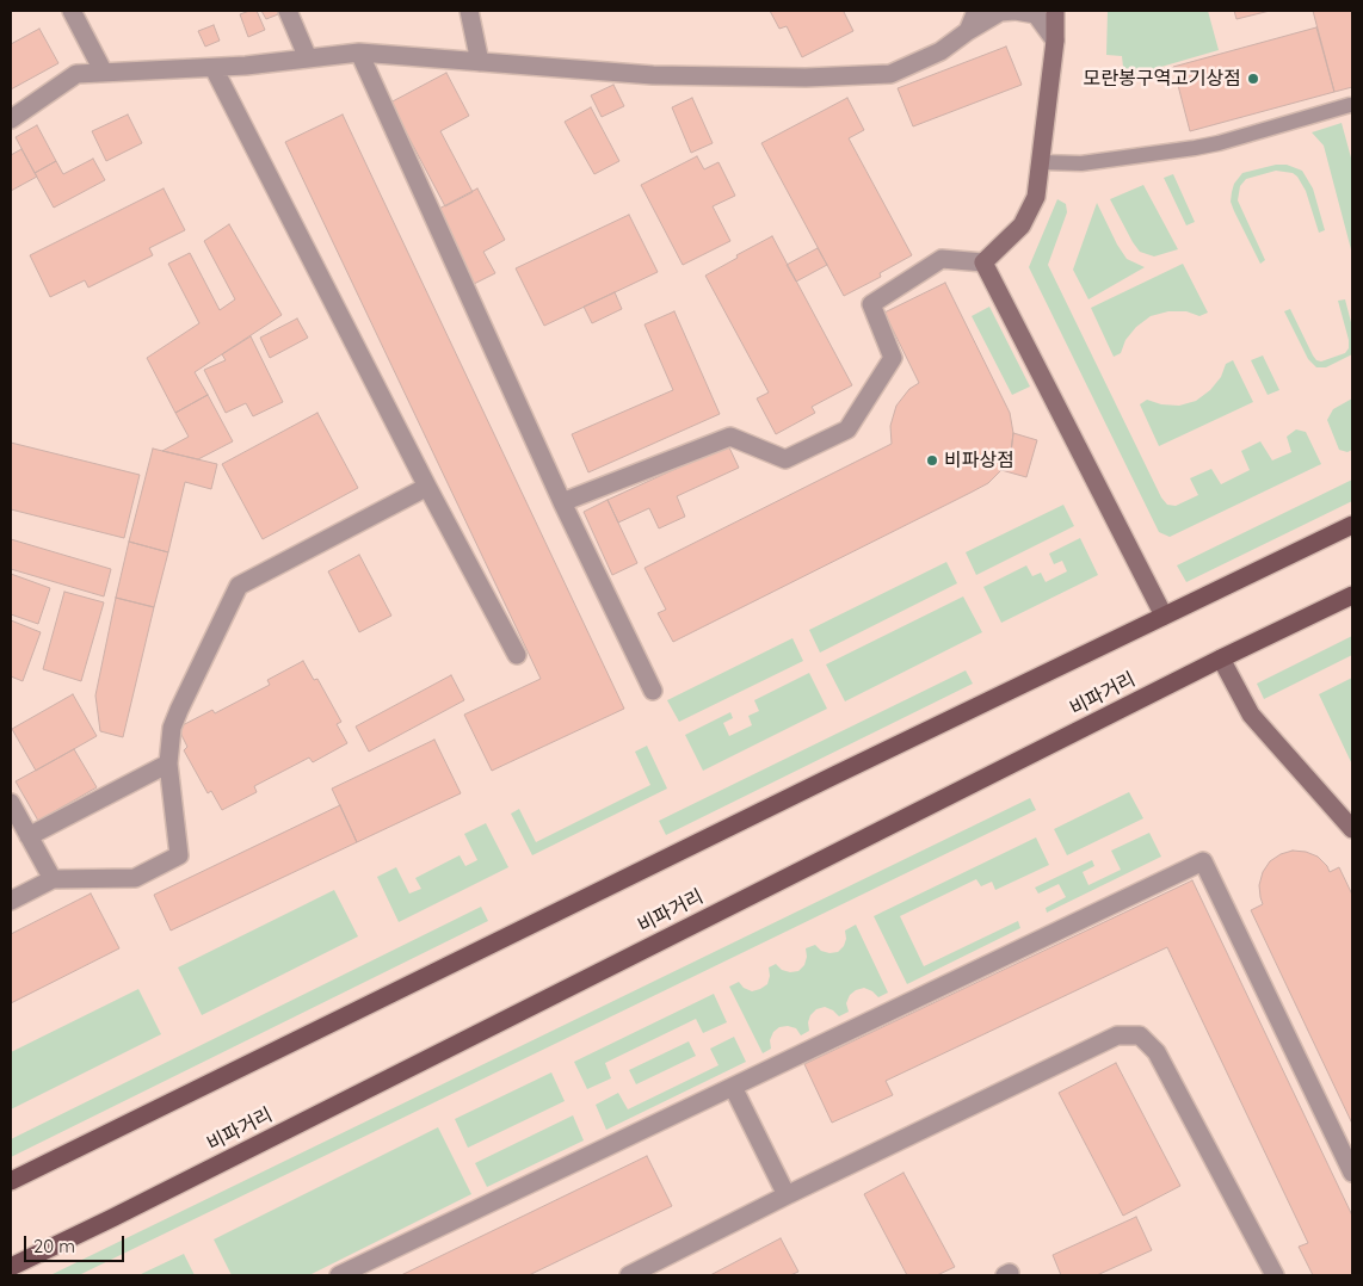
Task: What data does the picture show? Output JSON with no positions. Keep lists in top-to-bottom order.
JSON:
{
  "streets": {
    "main road": ["비파거리"]
  },
  "places": ["모란봉구역고기상점", "비파상점"],
  "scale_bar": "20 m"
}
